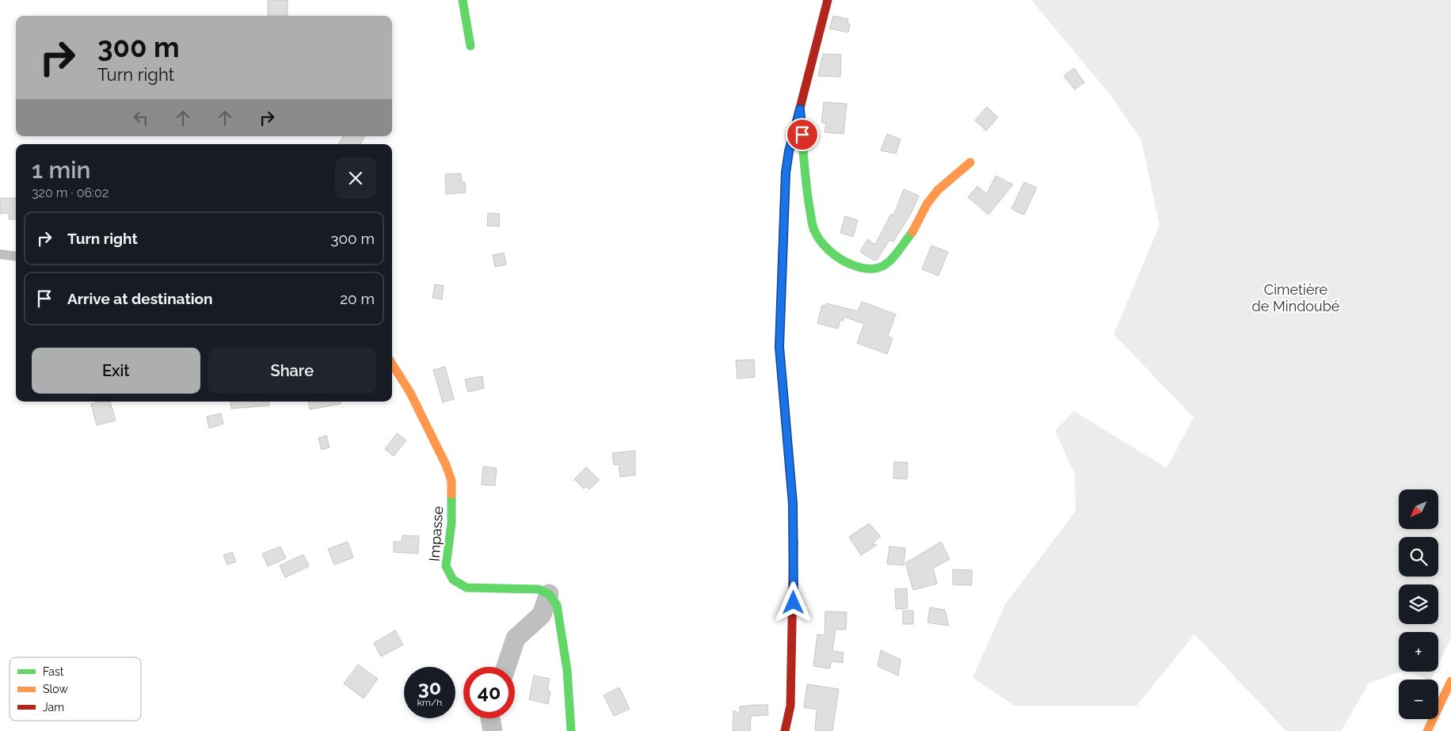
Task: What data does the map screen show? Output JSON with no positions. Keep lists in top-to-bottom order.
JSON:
{
  "streets": {
    "street": ["Impasse"]
  },
  "parks": ["Cimetière de Mindoubé"],
  "legend": ["Fast", "Slow", "Jam"],
  "north": "bottom left",
  "page": {
    "turn": ["300 m", "Turn right"],
    "heading": ["1 min", "320 m · 06:02"],
    "list": [
      {
        "name": "Turn right",
        "value": "300 m"
      },
      {
        "name": "Arrive at destination",
        "value": "20 m"
      }
    ],
    "buttons": ["Exit", "Share"],
    "map_buttons": ["+", "−"],
    "speed": "30 km/h",
    "limit": "40"
  }
}
